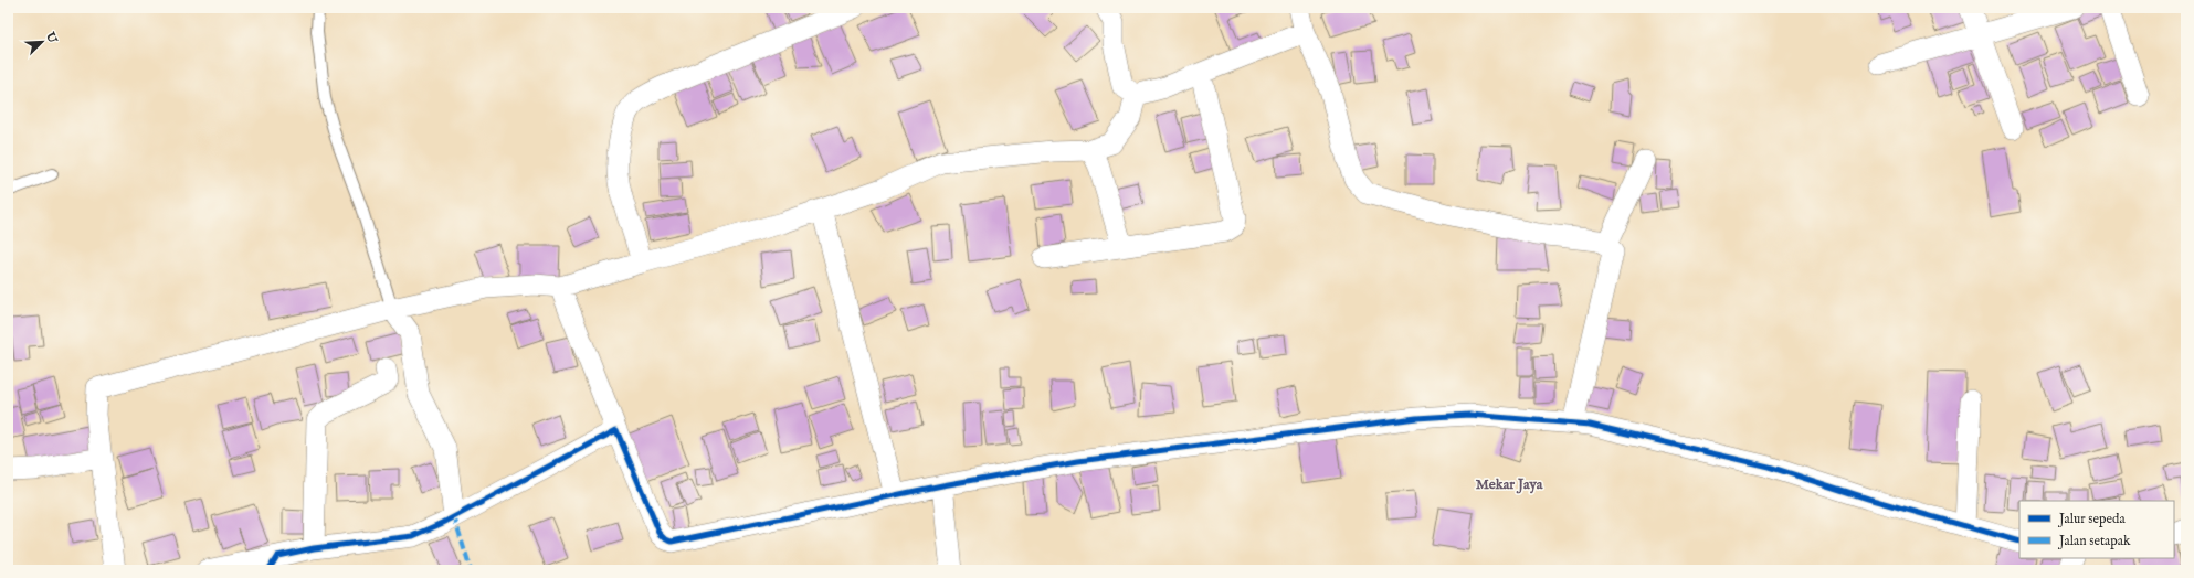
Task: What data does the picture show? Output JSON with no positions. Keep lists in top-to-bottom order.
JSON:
{
  "districts": ["Mekar Jaya"],
  "legend": ["Jalur sepeda", "Jalan setapak"],
  "north": "top right"
}
